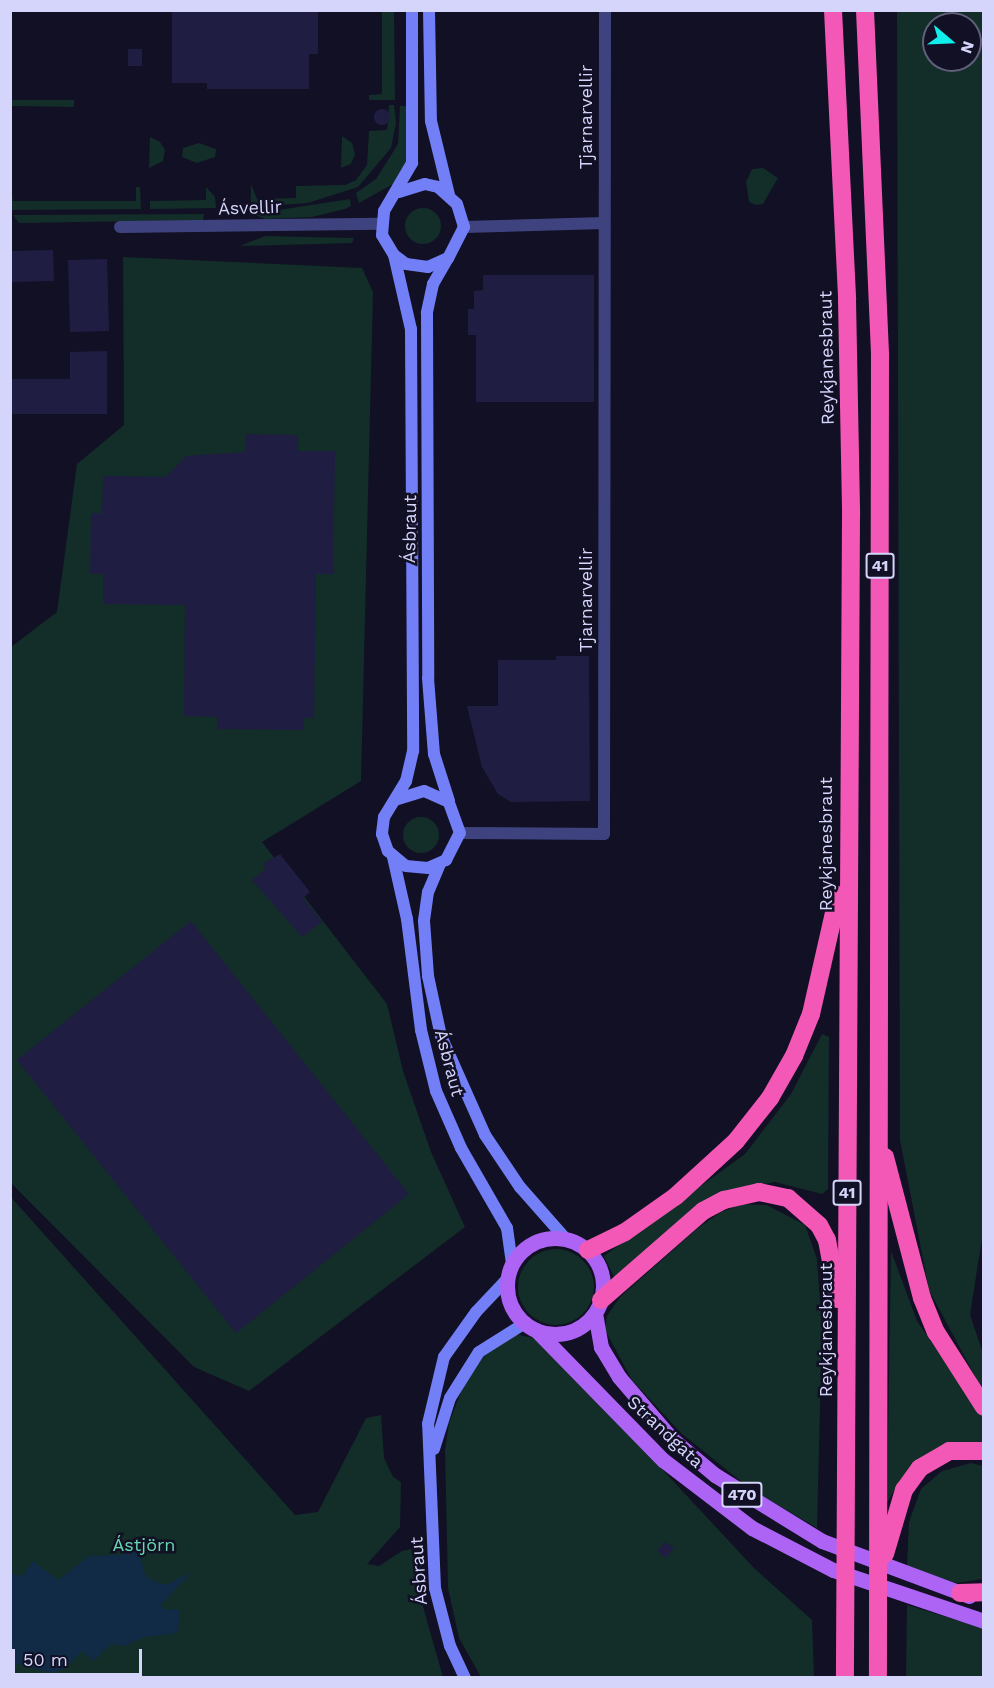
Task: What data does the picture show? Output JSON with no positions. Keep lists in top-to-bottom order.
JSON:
{
  "streets": {
    "highway": ["Reykjanesbraut", "41"],
    "main road": ["Strandgata", "470"],
    "street": ["Tjarnarvellir", "Ásvellir", "Ásbraut"]
  },
  "crossings": [
    ["Tjarnarvellir", "Ásbraut"],
    ["Ásvellir", "Ásbraut"],
    ["Ásbraut", "Strandgata"],
    ["Ásbraut", "470"],
    ["Strandgata", "470"]
  ],
  "parks": ["Ástjörn"],
  "scale_bar": "50 m",
  "north": "right"
}
